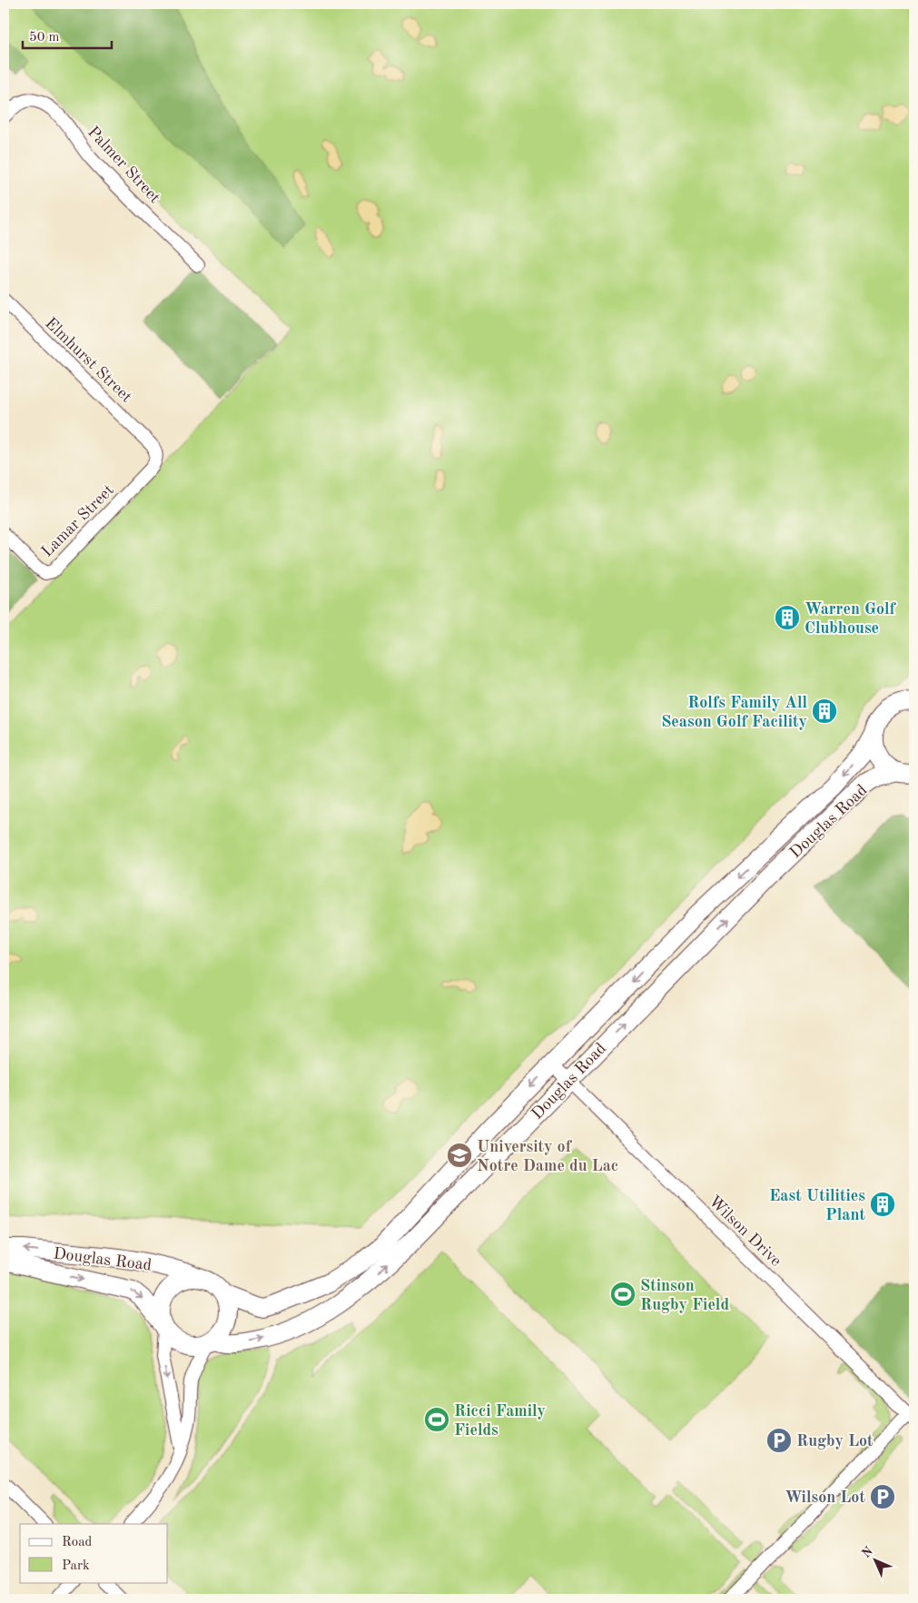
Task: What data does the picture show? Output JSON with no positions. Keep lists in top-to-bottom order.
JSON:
{
  "streets": {
    "street": [
      "Palmer Street",
      "Elmhurst Street",
      "Lamar Street",
      "Douglas Road",
      "Wilson Drive"
    ]
  },
  "crossings": [
    ["Elmhurst Street", "Lamar Street"],
    ["Douglas Road", "Wilson Drive"]
  ],
  "places": {
    "building": ["Warren Golf Clubhouse", "Rolfs Family All Season Golf Facility", "East Utilities Plant"],
    "school or university": ["University of Notre Dame du Lac"],
    "sports": ["Stinson Rugby Field", "Ricci Family Fields"],
    "parking": ["Rugby Lot", "Wilson Lot"]
  },
  "legend": ["Road", "Park"],
  "scale_bar": "50 m",
  "north": "top left"
}
